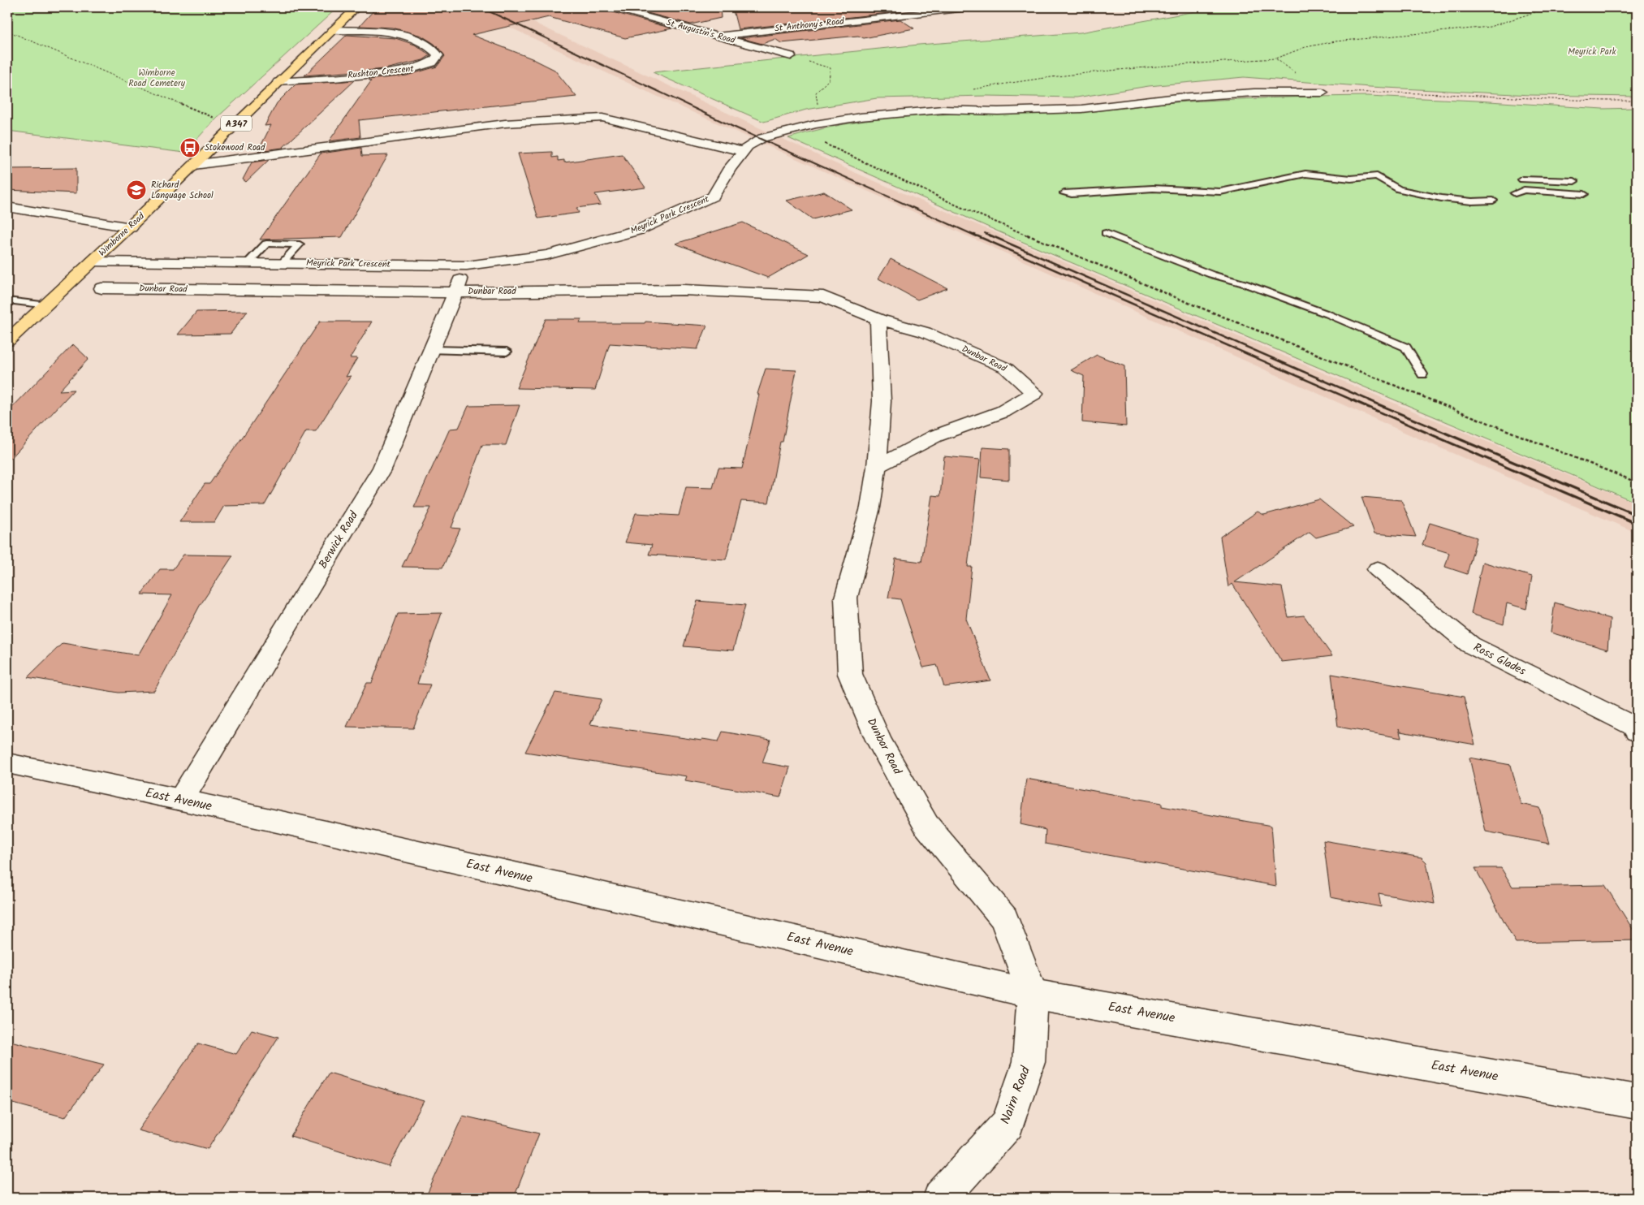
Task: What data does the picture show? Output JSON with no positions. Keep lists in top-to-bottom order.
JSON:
{
  "streets": {
    "main road": ["A347", "Wimborne Road"],
    "street": [
      "St Anthony's Road",
      "St Augustin's Road",
      "Rushton Crescent",
      "Meyrick Park Crescent",
      "Dunbar Road",
      "Berwick Road",
      "Ross Glades",
      "East Avenue",
      "Nairn Road"
    ]
  },
  "crossings": [
    ["St Anthony's Road", "St Augustin's Road"],
    ["Rushton Crescent", "Wimborne Road"],
    ["Meyrick Park Crescent", "Wimborne Road"],
    ["Meyrick Park Crescent", "Berwick Road"],
    ["Dunbar Road", "Berwick Road"],
    ["Dunbar Road", "East Avenue"],
    ["Dunbar Road", "Nairn Road"],
    ["Berwick Road", "East Avenue"],
    ["East Avenue", "Nairn Road"]
  ],
  "parks": ["Meyrick Park", "Wimborne Road Cemetery"],
  "places": {
    "bus stop": ["Stokewood Road"],
    "school or university": ["Richard Language School"]
  }
}
